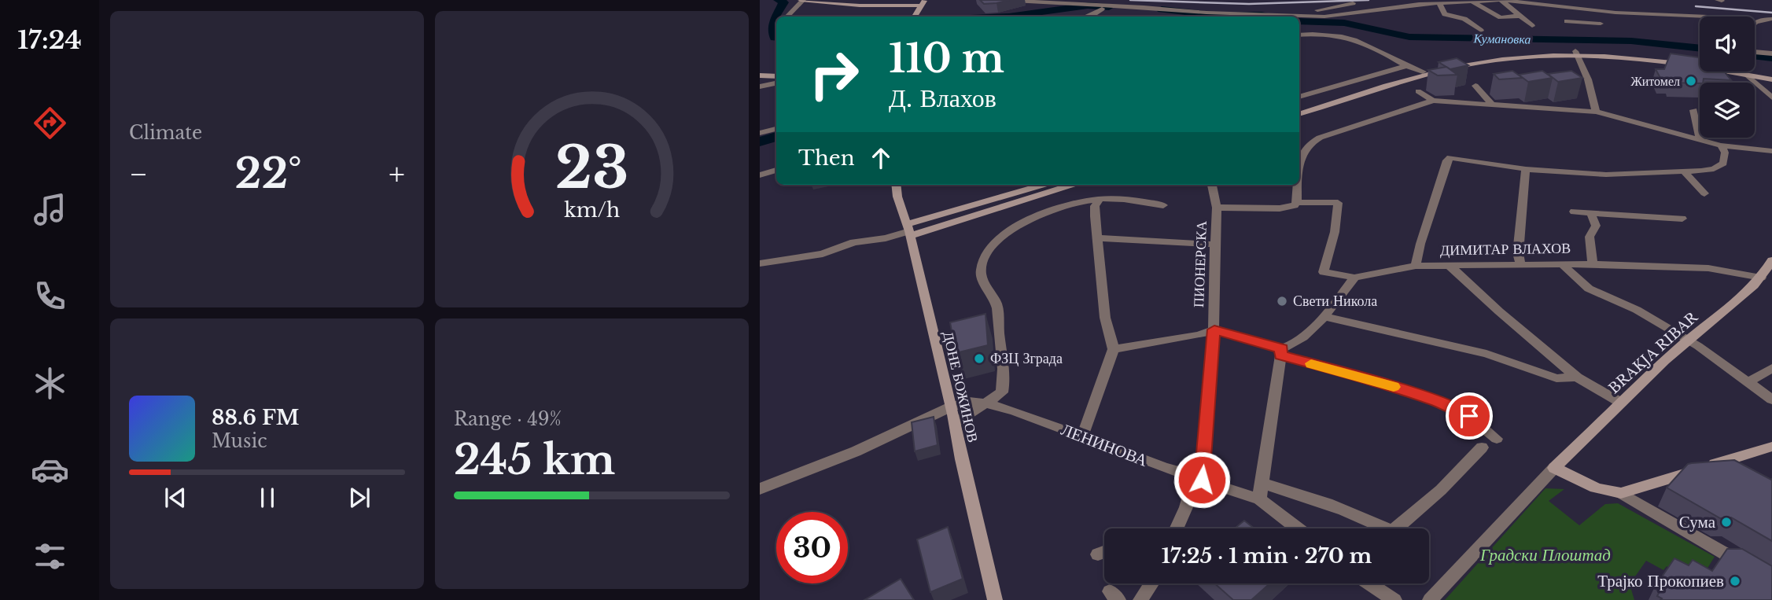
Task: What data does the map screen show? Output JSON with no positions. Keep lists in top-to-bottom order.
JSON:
{
  "streets": {
    "street": [
      "ДИМИТАР ВЛАХОВ",
      "ПИОНЕРСКА",
      "BRAKJA RIBAR",
      "ДОНЕ БОЖИНОВ",
      "ЛЕНИНОВА"
    ]
  },
  "crossings": [
    ["ДИМИТАР ВЛАХОВ", "BRAKJA RIBAR"],
    ["ПИОНЕРСКА", "ЛЕНИНОВА"],
    ["ДОНЕ БОЖИНОВ", "ЛЕНИНОВА"]
  ],
  "water": ["Кумановка"],
  "parks": ["Градски Плоштад"],
  "places": [
    "Житомел",
    "Свети Никола",
    "ФЗЦ Зграда",
    "Сума",
    "Трајко Прокопиев"
  ],
  "page": {
    "tabs": "17:24",
    "tile": [
      "Climate",
      ["Range · 49%", "245 km"]
    ],
    "turn": ["110 m", "Д. Влахов"],
    "then": "Then",
    "heat": ["−", "22°", "+"],
    "song": ["88.6 FM", "Music"],
    "limit": "30",
    "trip": "17:25 · 1 min · 270 m",
    "gauge": ["23", "km/h"]
  }
}
